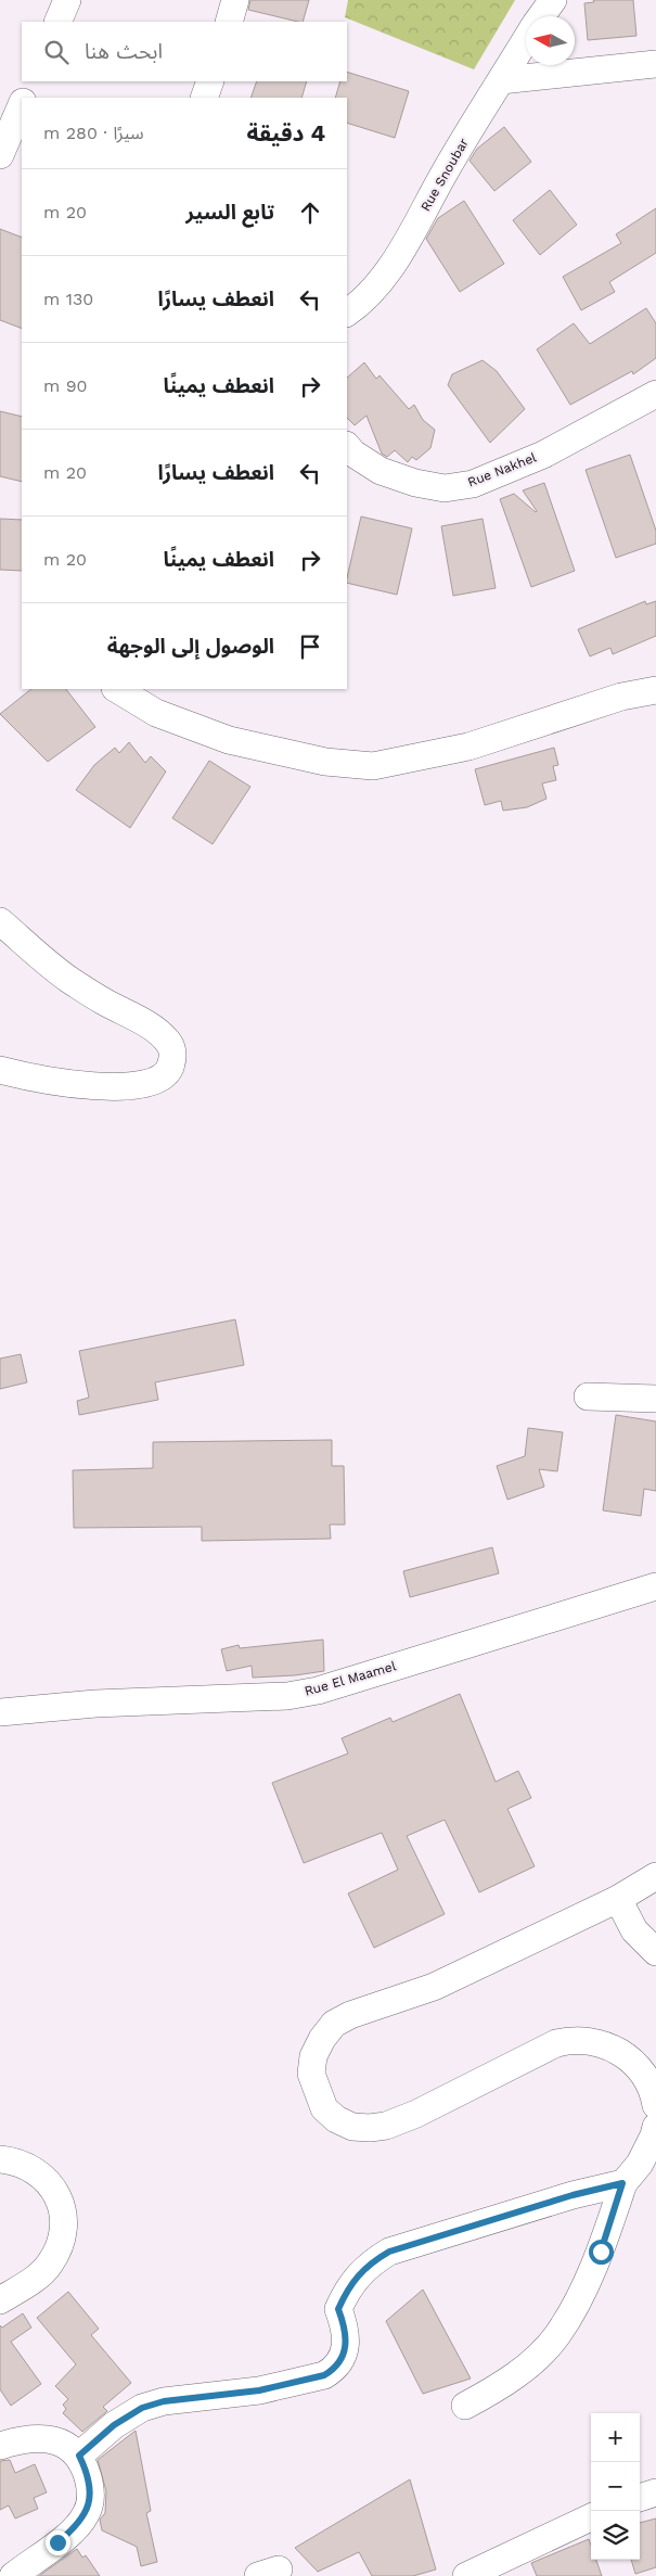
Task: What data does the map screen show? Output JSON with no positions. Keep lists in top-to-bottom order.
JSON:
{
  "streets": {
    "street": ["Rue Snoubar", "Rue Nakhel", "Rue El Maamel"]
  },
  "north": "left",
  "page": {
    "search": "ابحث هنا",
    "heading": ["4 دقيقة", "سيرًا · 280 m"],
    "list": [
      ["تابع السير", "20 m"],
      ["انعطف يسارًا", "130 m"],
      ["انعطف يمينًا", "90 m"],
      ["انعطف يسارًا", "20 m"],
      ["انعطف يمينًا", "20 m"],
      "الوصول إلى الوجهة"
    ],
    "map_buttons": ["+", "−"]
  }
}
